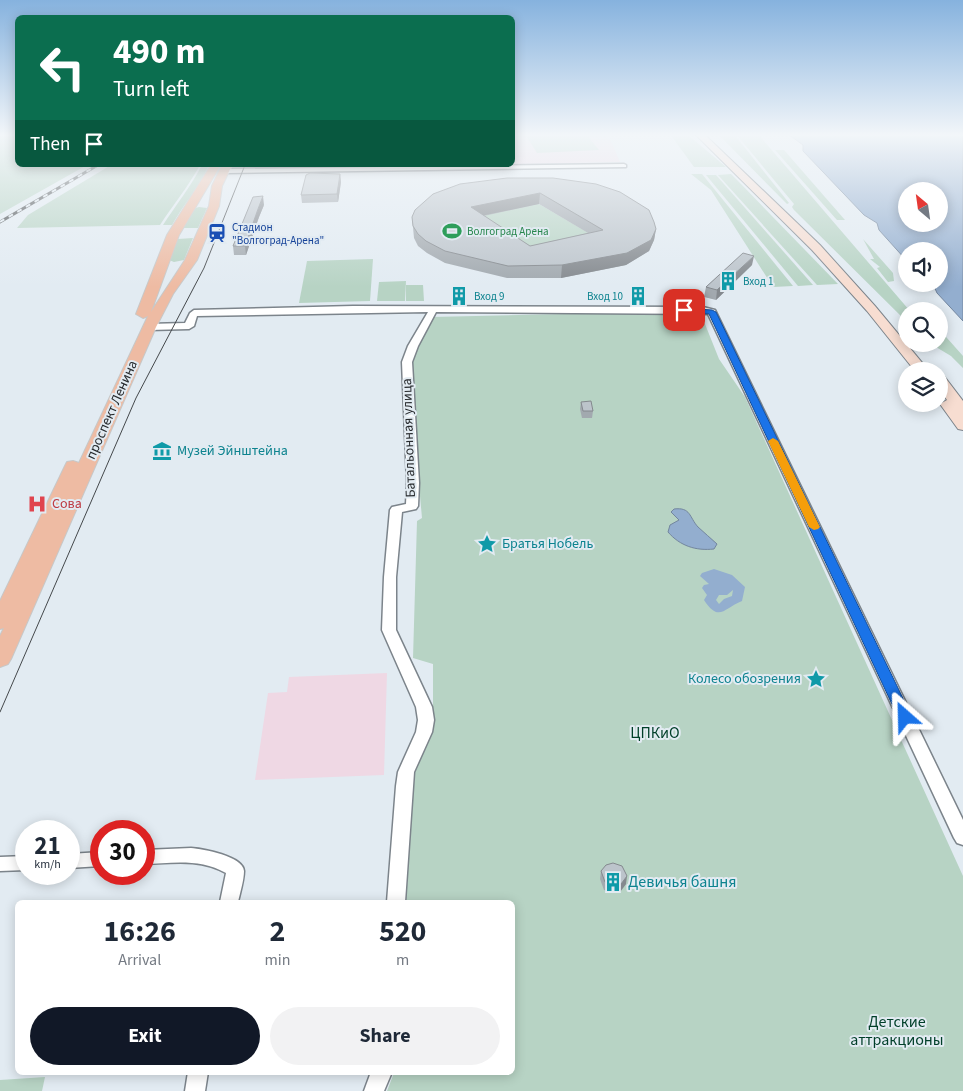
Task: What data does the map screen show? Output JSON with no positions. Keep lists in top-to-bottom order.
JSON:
{
  "streets": {
    "main road": ["проспект Ленина"],
    "street": ["Батальонная улица"]
  },
  "parks": ["ЦПКиО", "Детские аттракционы"],
  "places": {
    "sports": ["Волгоград Арена"],
    "station": ["Стадион \"Волгоград-Арена\""],
    "building": [
      "Вход 1",
      "Вход 9",
      "Вход 10",
      "Девичья башня"
    ],
    "museum": ["Музей Эйнштейна"],
    "hospital": ["Сова"],
    "place": ["Братья Нобель", "Колесо обозрения"]
  },
  "north": "top left",
  "page": {
    "turn": ["490 m", "Turn left"],
    "then": "Then",
    "speed": "21 km/h",
    "limit": "30",
    "eta": [
      "16:26",
      "Arrival",
      "2",
      "min",
      "520",
      "m"
    ],
    "buttons": ["Exit", "Share"]
  }
}
